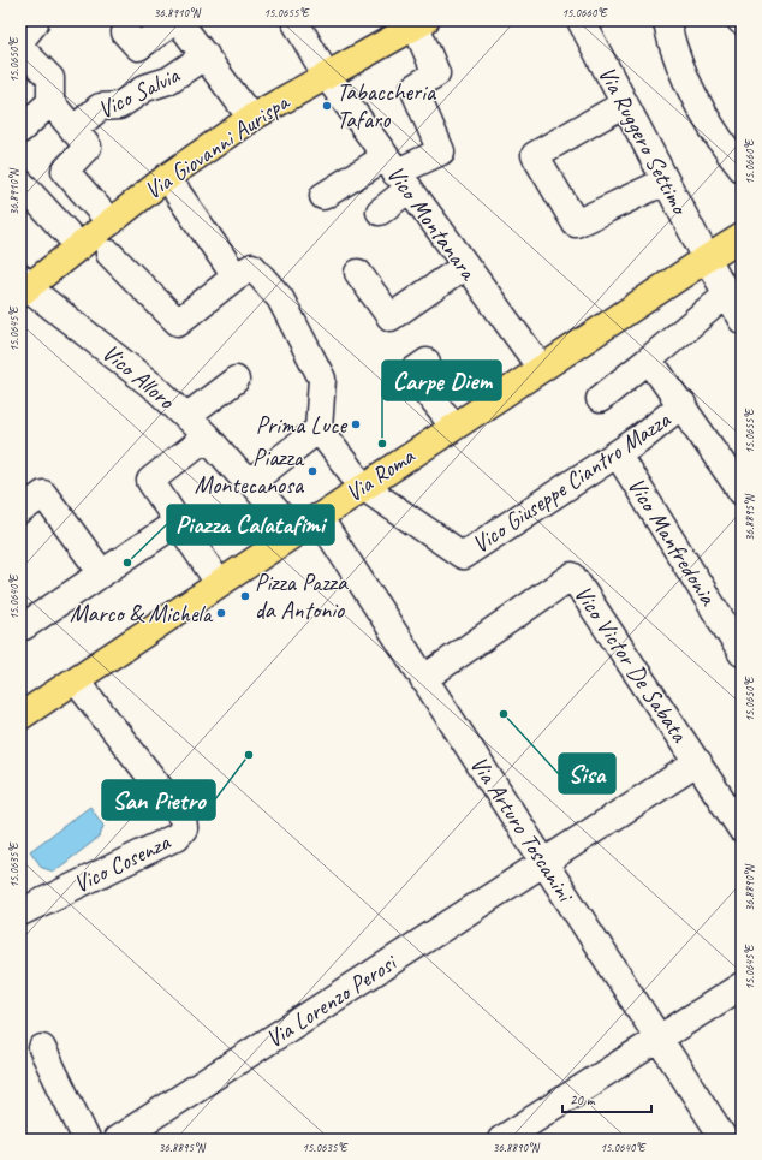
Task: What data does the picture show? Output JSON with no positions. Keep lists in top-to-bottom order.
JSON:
{
  "streets": {
    "main road": ["Via Giovanni Aurispa", "Via Roma"],
    "street": [
      "Vico Salvia",
      "Via Ruggero Settimo",
      "Vico Montanara",
      "Vico Alloro",
      "Vico Giuseppe Ciantro Mazza",
      "Vico Manfredonia",
      "Vico Victor De Sabata",
      "Via Arturo Toscanini",
      "Vico Cosenza",
      "Via Lorenzo Perosi"
    ]
  },
  "crossings": [
    ["Via Ruggero Settimo", "Via Roma"],
    ["Via Giovanni Aurispa", "Vico Montanara"],
    ["Via Giovanni Aurispa", "Vico Alloro"],
    ["Vico Montanara", "Via Roma"],
    ["Vico Alloro", "Via Roma"],
    ["Via Roma", "Vico Giuseppe Ciantro Mazza"],
    ["Via Roma", "Via Arturo Toscanini"],
    ["Via Roma", "Vico Cosenza"],
    ["Vico Giuseppe Ciantro Mazza", "Vico Manfredonia"],
    ["Vico Victor De Sabata", "Via Arturo Toscanini"],
    ["Vico Victor De Sabata", "Via Lorenzo Perosi"],
    ["Via Arturo Toscanini", "Via Lorenzo Perosi"]
  ],
  "places": [
    "Tabaccheria Tafaro",
    "Prima Luce",
    "Carpe Diem",
    "Piazza Montecanosa",
    "Piazza Calatafimi",
    "Pizza Pazza da Antonio",
    "Marco & Michela",
    "Sisa",
    "San Pietro"
  ],
  "scale_bar": "20 m",
  "coordinates": [
    "36.8910°N",
    "15.0655°E",
    "15.0660°E",
    "15.0650°E",
    "15.0645°E",
    "36.8895°N",
    "15.0640°E",
    "15.0635°E",
    "36.8890°N"
  ]
}
